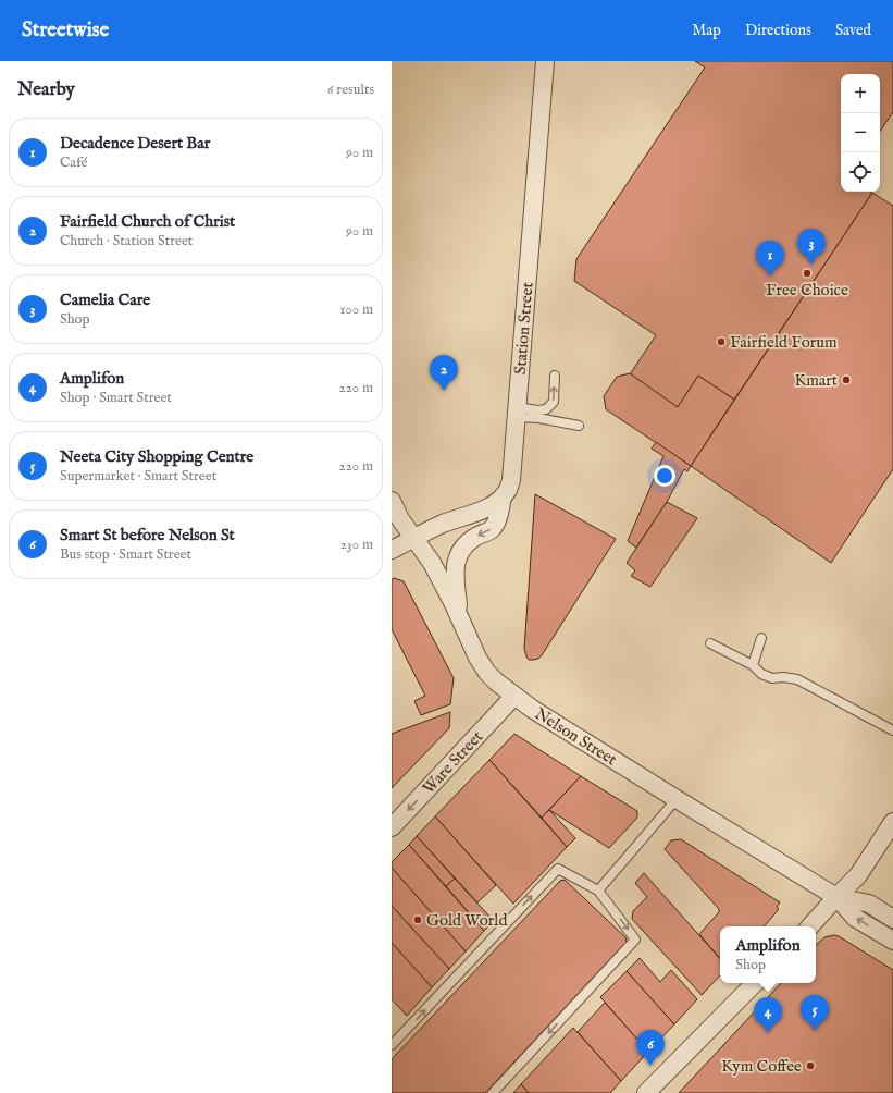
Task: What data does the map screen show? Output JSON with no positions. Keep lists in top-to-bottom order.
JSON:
{
  "streets": {
    "street": ["Station Street", "Nelson Street", "Ware Street"]
  },
  "crossings": [
    ["Station Street", "Nelson Street"],
    ["Nelson Street", "Ware Street"]
  ],
  "one_way": ["Ware Street"],
  "places": [
    "Free Choice",
    "Fairfield Forum",
    "Kmart",
    "Gold World",
    "Kym Coffee"
  ],
  "page": {
    "header": "Streetwise",
    "nav": ["Map", "Directions", "Saved"],
    "heading": ["Nearby", "6 results"],
    "map_buttons": ["+", "−"],
    "list": [
      {
        "mark": "1",
        "name": "Decadence Desert Bar",
        "note": "Café",
        "value": "90 m"
      },
      {
        "mark": "2",
        "name": "Fairfield Church of Christ",
        "note": "Church · Station Street",
        "value": "90 m"
      },
      {
        "mark": "3",
        "name": "Camelia Care",
        "note": "Shop",
        "value": "100 m"
      },
      {
        "mark": "4",
        "name": "Amplifon",
        "note": "Shop · Smart Street",
        "value": "220 m"
      },
      {
        "mark": "5",
        "name": "Neeta City Shopping Centre",
        "note": "Supermarket · Smart Street",
        "value": "220 m"
      },
      {
        "mark": "6",
        "name": "Smart St before Nelson St",
        "note": "Bus stop · Smart Street",
        "value": "230 m"
      }
    ],
    "pins": [
      "3",
      "1",
      "2",
      "5",
      "4",
      "6"
    ],
    "popup": ["Amplifon", "Shop"]
  }
}
